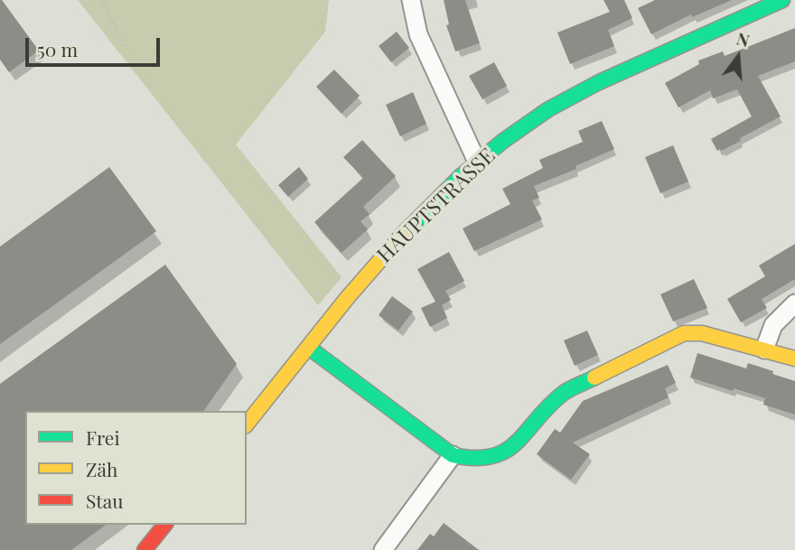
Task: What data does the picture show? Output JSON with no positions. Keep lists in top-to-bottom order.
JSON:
{
  "streets": {
    "street": ["HAUPTSTRASSE"]
  },
  "legend": ["Frei", "Zäh", "Stau"],
  "scale_bar": "50 m",
  "north": "top"
}
